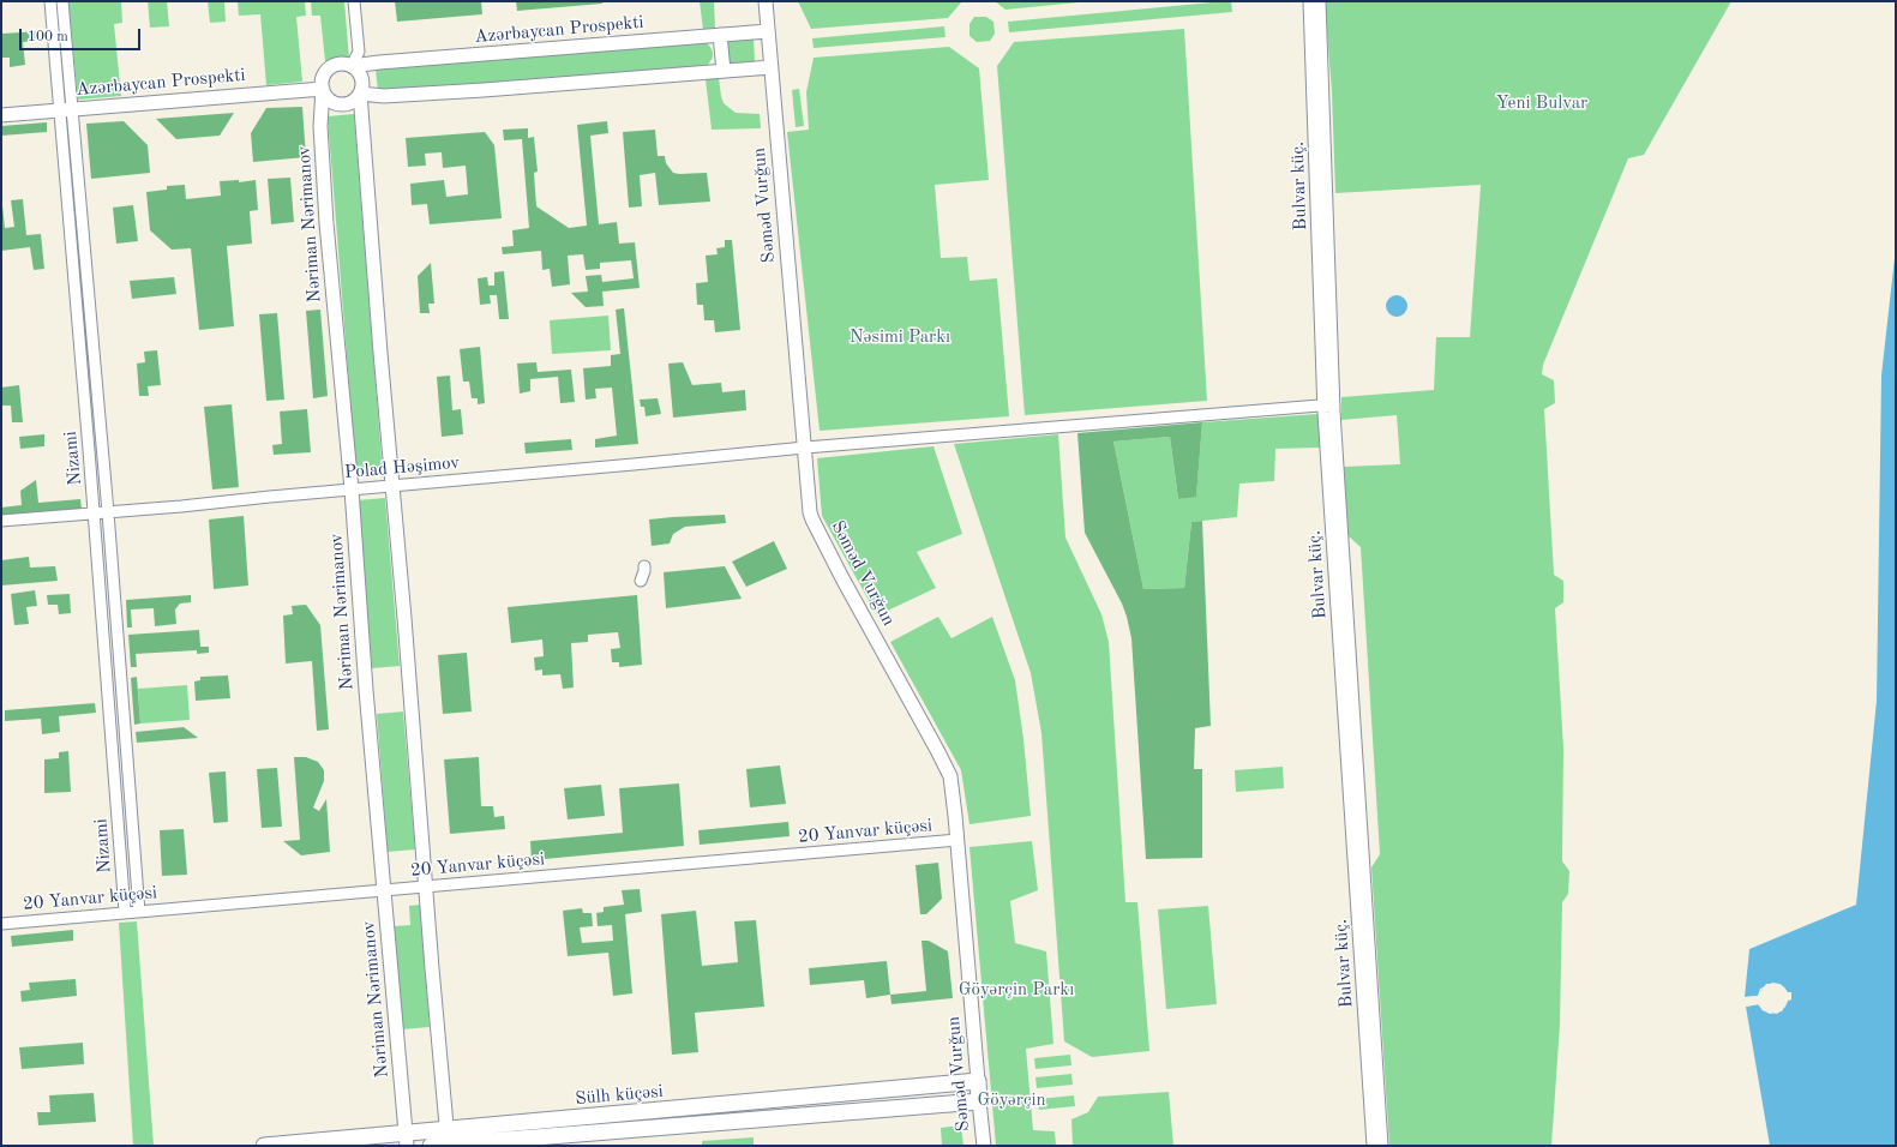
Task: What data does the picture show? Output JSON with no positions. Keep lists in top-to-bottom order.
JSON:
{
  "streets": {
    "highway": ["Səməd Vurğun", "Sülh küçəsi"],
    "main road": ["Azərbaycan Prospekti", "Nəriman Nərimanov"],
    "street": [
      "Bulvar küç.",
      "Nizami",
      "Polad Həşimov",
      "20 Yanvar küçəsi"
    ]
  },
  "crossings": [
    ["Azərbaycan Prospekti", "Səməd Vurğun"],
    ["Azərbaycan Prospekti", "Nəriman Nərimanov"],
    ["Azərbaycan Prospekti", "Nizami"],
    ["Bulvar küç.", "Polad Həşimov"],
    ["Səməd Vurğun", "Polad Həşimov"],
    ["Səməd Vurğun", "20 Yanvar küçəsi"],
    ["Səməd Vurğun", "Sülh küçəsi"],
    ["Nəriman Nərimanov", "Polad Həşimov"],
    ["Nəriman Nərimanov", "20 Yanvar küçəsi"],
    ["Nəriman Nərimanov", "Sülh küçəsi"],
    ["Nizami", "Polad Həşimov"],
    ["Nizami", "20 Yanvar küçəsi"]
  ],
  "parks": [
    "Yeni Bulvar",
    "Nəsimi Parkı",
    "Göyərçin Parkı",
    "Göyərçin"
  ],
  "scale_bar": "100 m"
}
